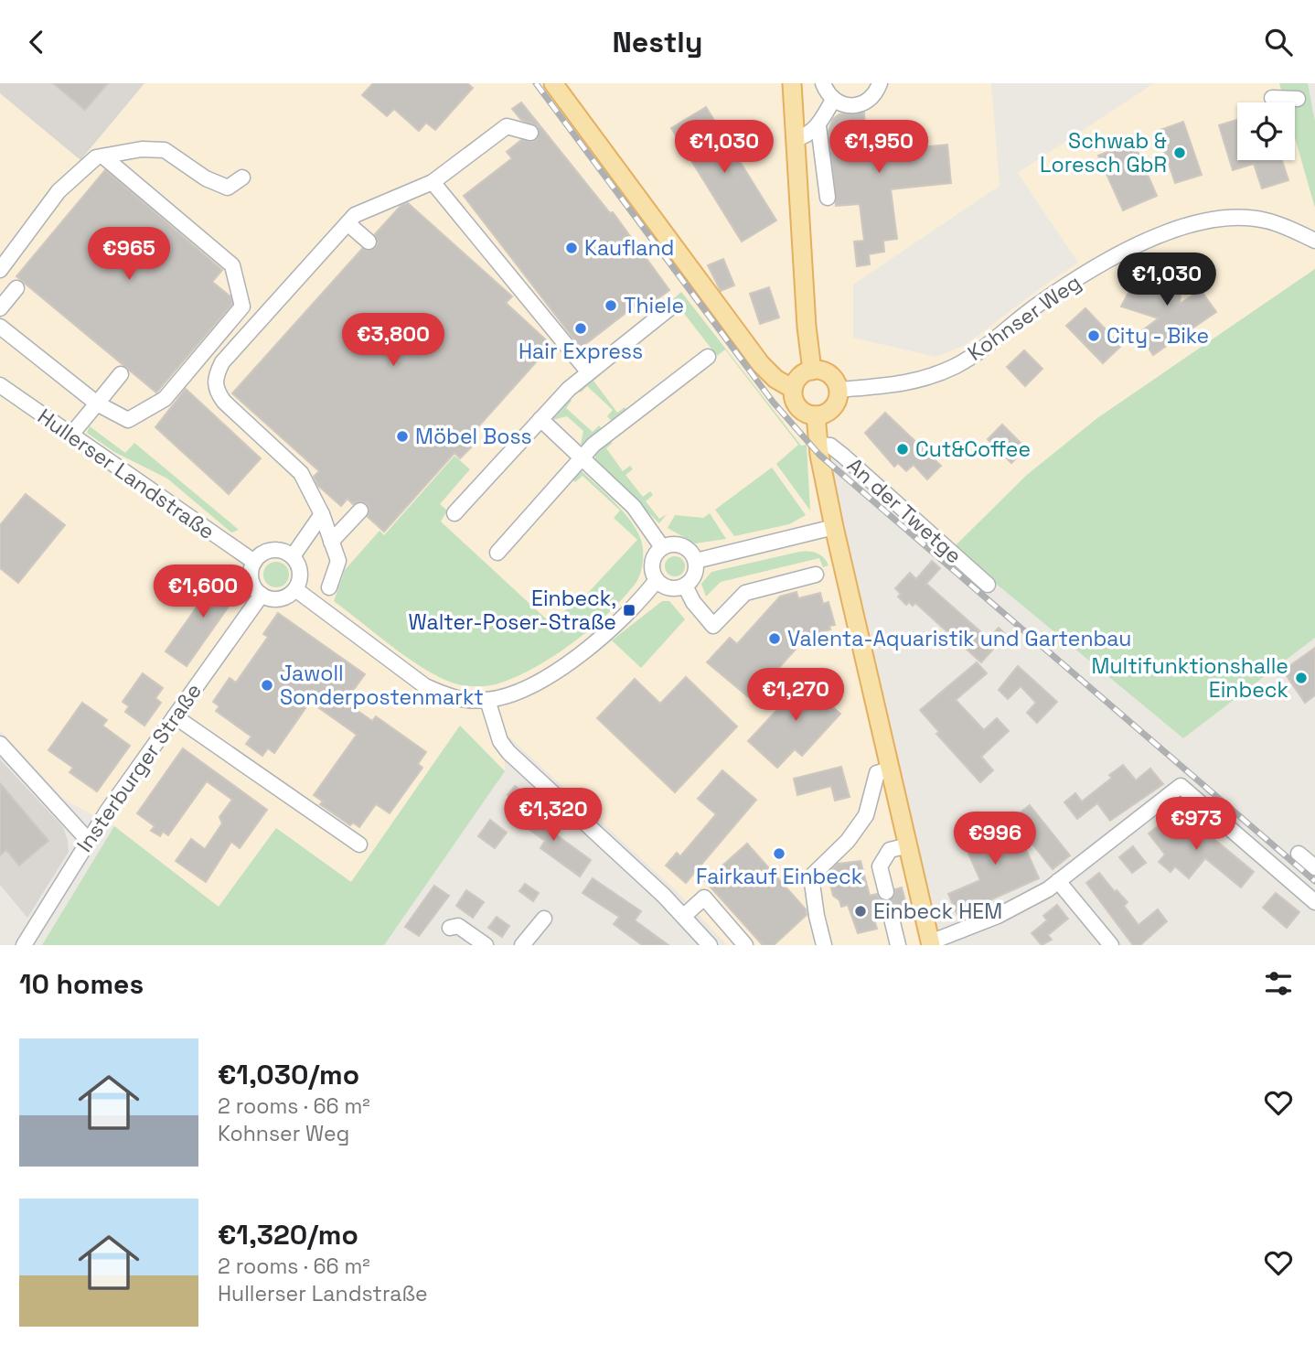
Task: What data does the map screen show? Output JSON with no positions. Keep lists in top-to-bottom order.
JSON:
{
  "streets": {
    "street": [
      "Kohnser Weg",
      "Hullerser Landstraße",
      "An der Twetge",
      "Insterburger Straße"
    ]
  },
  "crossings": [
    ["Hullerser Landstraße", "Insterburger Straße"]
  ],
  "places": {
    "other": [
      "Schwab & Loresch GbR",
      "Kaufland",
      "Thiele",
      "Hair Express",
      "City - Bike",
      "Möbel Boss",
      "Cut&Coffee",
      "Valenta-Aquaristik und Gartenbau",
      "Multifunktionshalle Einbeck",
      "Jawoll Sonderpostenmarkt",
      "Fairkauf Einbeck",
      "Einbeck HEM"
    ],
    "transit": ["Einbeck, Walter-Poser-Straße"]
  },
  "page": {
    "header": "Nestly",
    "price": [
      "€1,030",
      "€1,950",
      "€965",
      "€1,030",
      "€3,800",
      "€1,600",
      "€1,270",
      "€1,320",
      "€973",
      "€996"
    ],
    "heading": "10 homes",
    "list": [
      {
        "name": "€1,030/mo",
        "note": "2 rooms · 66 m² · Kohnser Weg"
      },
      {
        "name": "€1,320/mo",
        "note": "2 rooms · 66 m² · Hullerser Landstraße"
      }
    ]
  }
}
